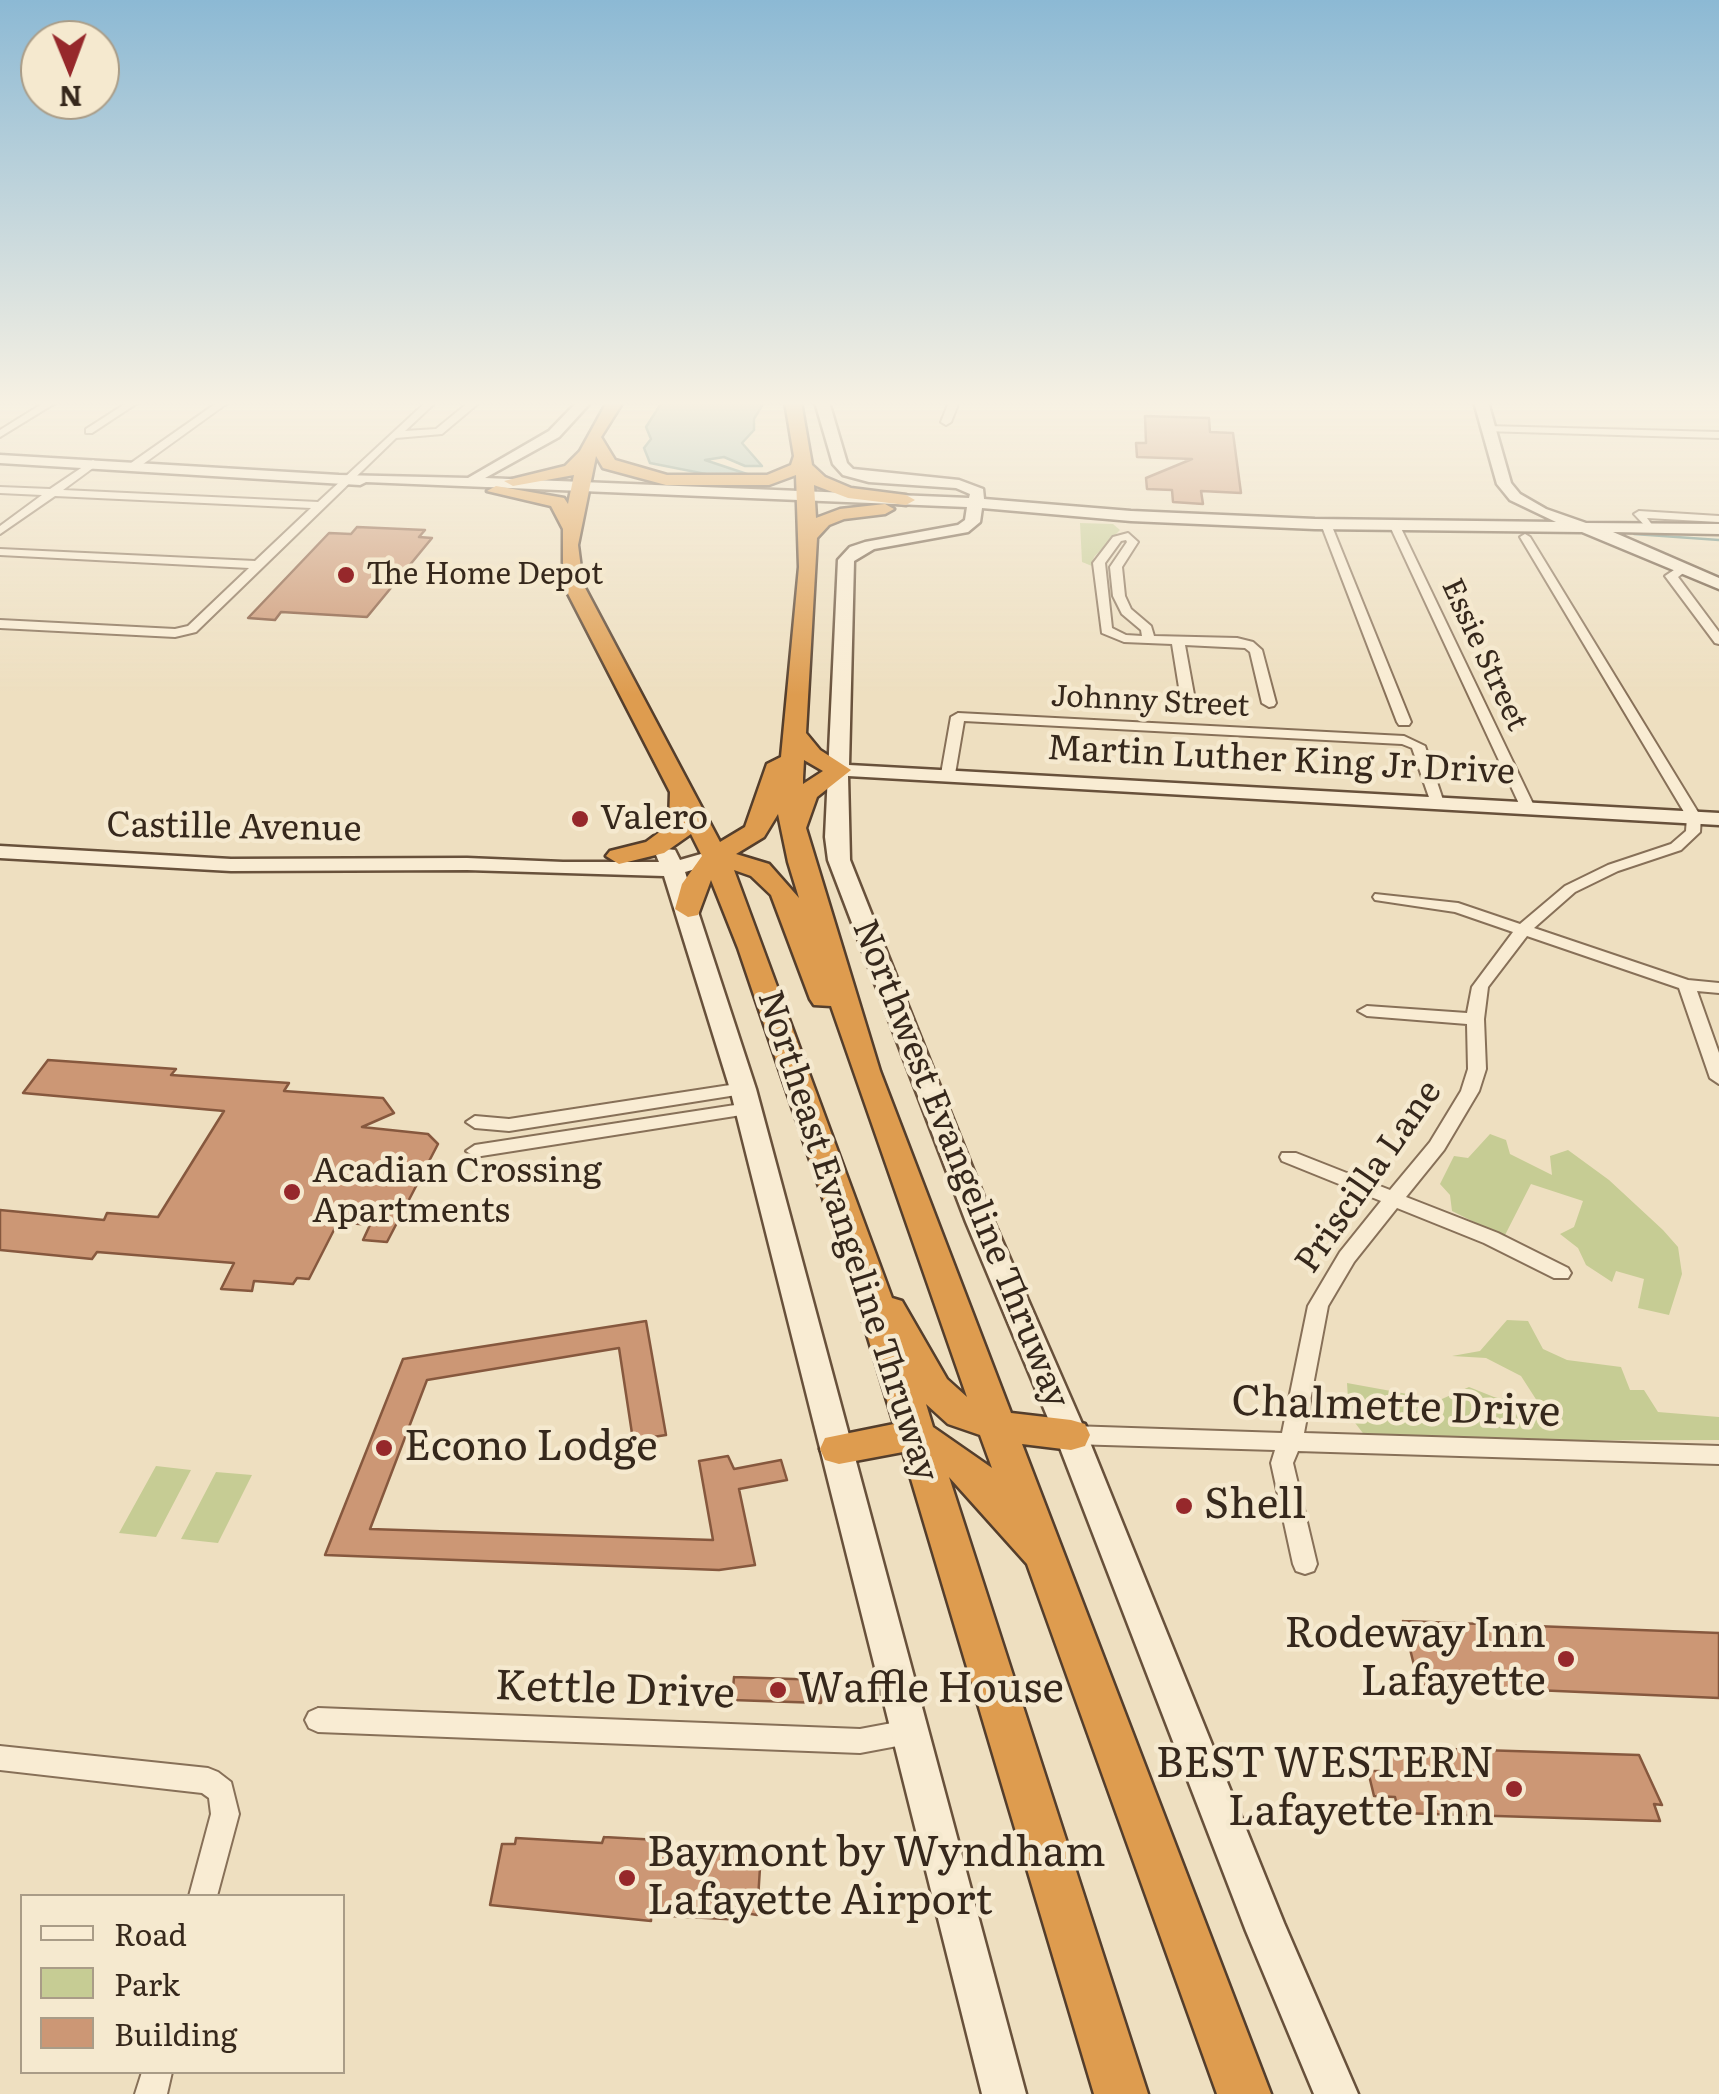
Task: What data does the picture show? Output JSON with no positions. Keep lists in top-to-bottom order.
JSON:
{
  "streets": {
    "highway": ["Northwest Evangeline Thruway", "Northeast Evangeline Thruway"],
    "street": [
      "Essie Street",
      "Johnny Street",
      "Martin Luther King Jr Drive",
      "Castille Avenue",
      "Priscilla Lane",
      "Chalmette Drive",
      "Kettle Drive"
    ]
  },
  "crossings": [
    ["Essie Street", "Martin Luther King Jr Drive"],
    ["Johnny Street", "Martin Luther King Jr Drive"],
    ["Martin Luther King Jr Drive", "Northwest Evangeline Thruway"],
    ["Martin Luther King Jr Drive", "Priscilla Lane"],
    ["Northwest Evangeline Thruway", "Chalmette Drive"],
    ["Priscilla Lane", "Chalmette Drive"],
    ["Northeast Evangeline Thruway", "Kettle Drive"]
  ],
  "places": [
    "The Home Depot",
    "Valero",
    "Acadian Crossing Apartments",
    "Econo Lodge",
    "Shell",
    "Rodeway Inn Lafayette",
    "Waffle House",
    "BEST WESTERN Lafayette Inn",
    "Baymont by Wyndham Lafayette Airport"
  ],
  "legend": ["Road", "Park", "Building"],
  "north": "bottom"
}
